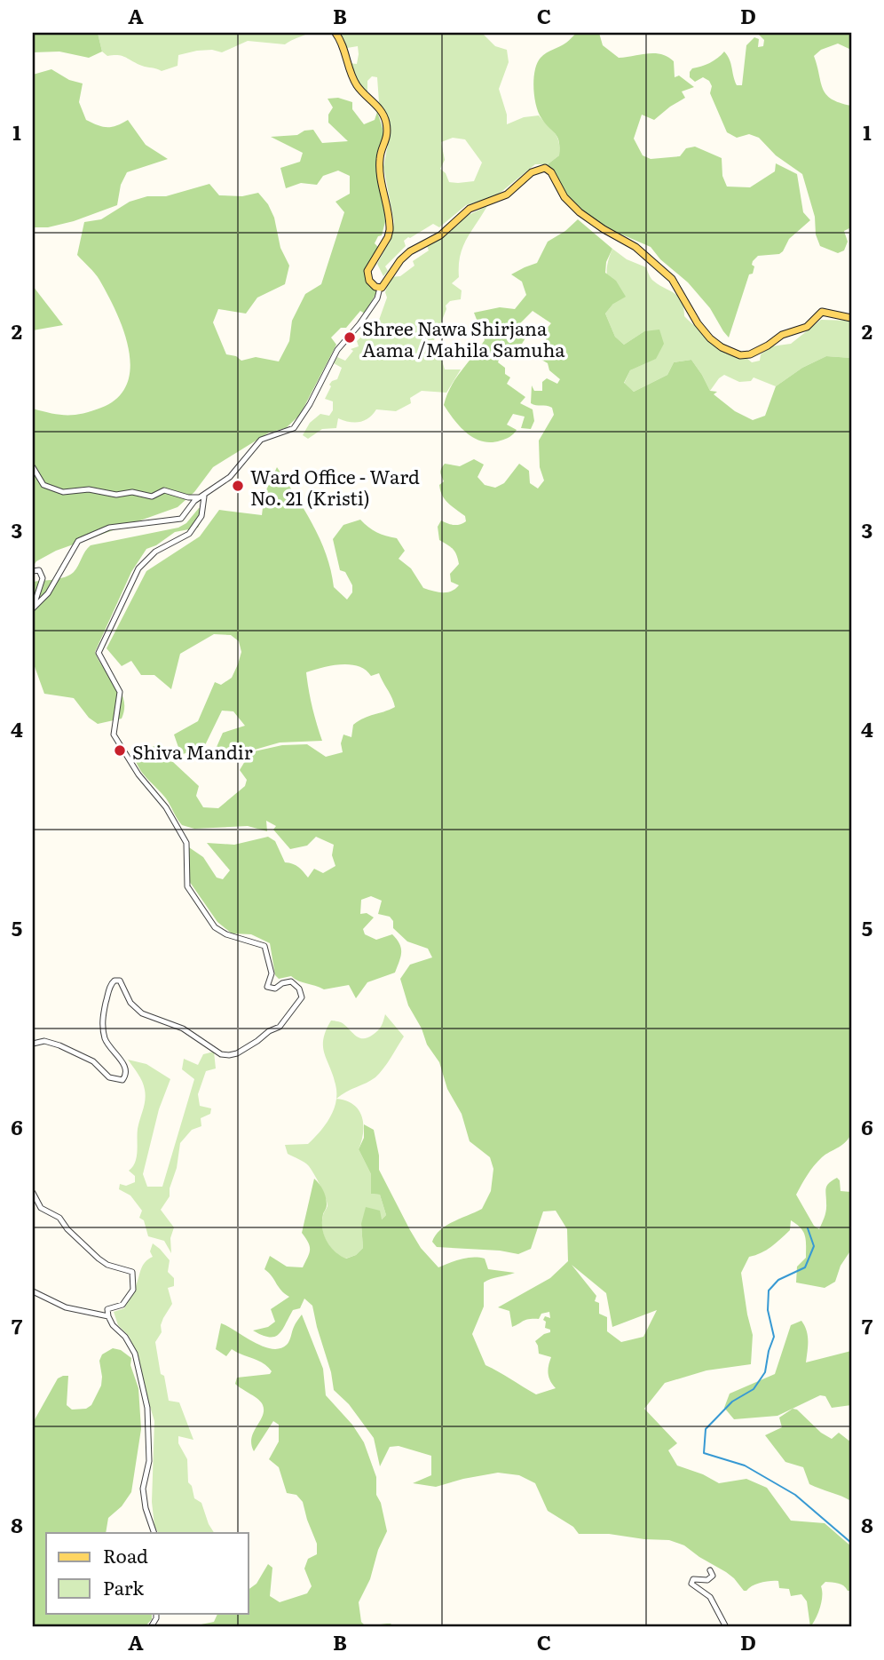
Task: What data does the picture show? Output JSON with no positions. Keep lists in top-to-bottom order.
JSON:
{
  "places": ["Shree Nawa Shirjana Aama /Mahila Samuha", "Ward Office - Ward No. 21 (Kristi)", "Shiva Mandir"],
  "legend": ["Road", "Park"],
  "grid": {
    "columns": [
      "A",
      "B",
      "C",
      "D"
    ],
    "rows": [
      "1",
      "2",
      "3",
      "4",
      "5",
      "6",
      "7",
      "8"
    ]
  }
}
